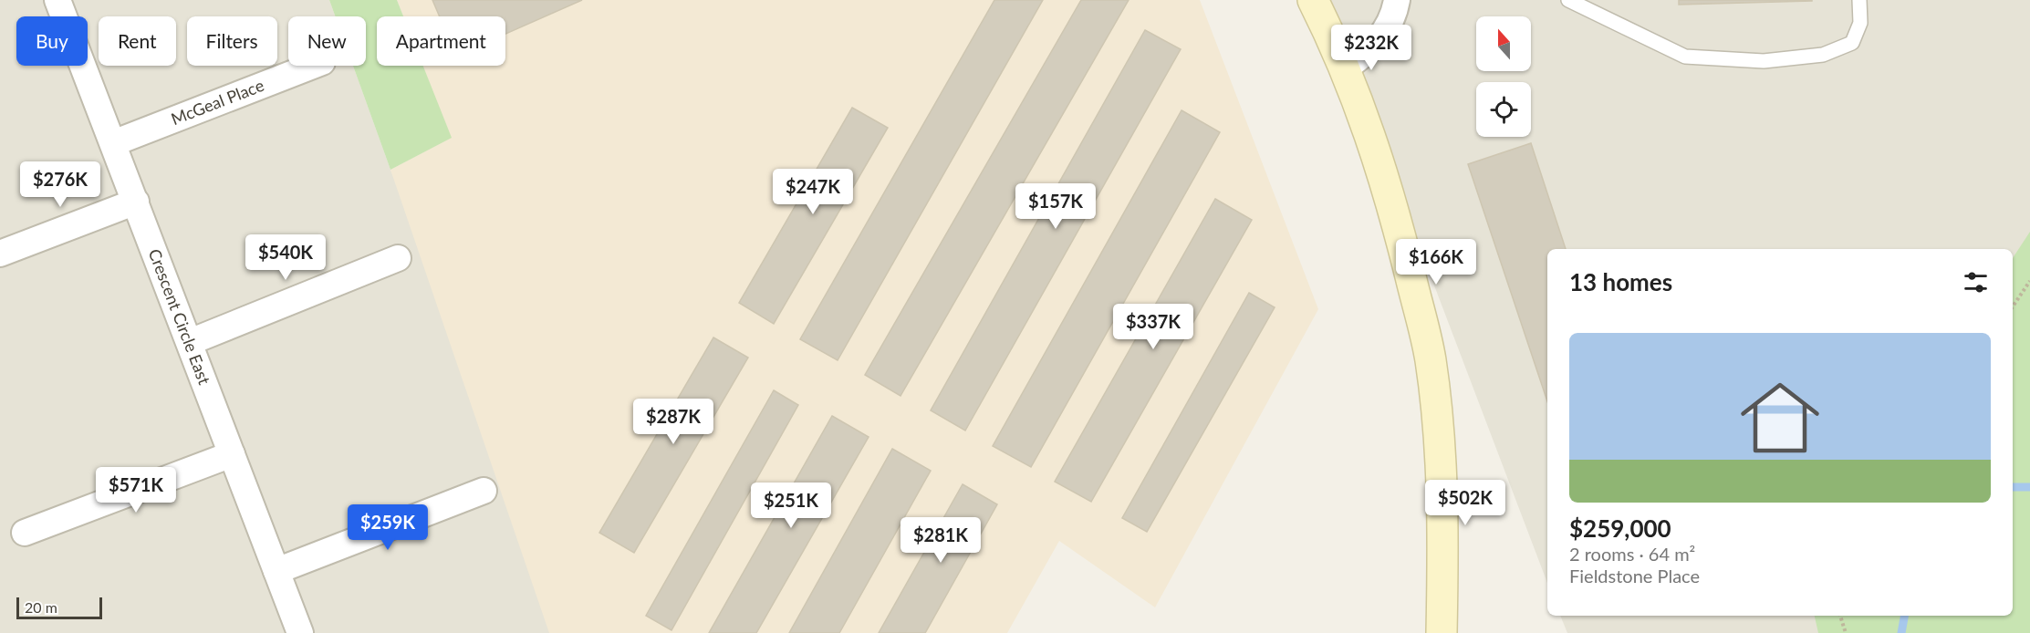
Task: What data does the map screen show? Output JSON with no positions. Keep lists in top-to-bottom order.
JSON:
{
  "streets": {
    "street": ["McGeal Place", "Crescent Circle East"]
  },
  "crossings": [
    ["McGeal Place", "Crescent Circle East"]
  ],
  "scale_bar": "20 m",
  "north": "top",
  "page": {
    "chip": [
      "Buy",
      "Rent",
      "Filters",
      "New",
      "Apartment"
    ],
    "price": [
      "$232K",
      "$276K",
      "$247K",
      "$157K",
      "$540K",
      "$166K",
      "$337K",
      "$287K",
      "$571K",
      "$502K",
      "$251K",
      "$259K",
      "$281K"
    ],
    "heading": "13 homes",
    "list": [
      {
        "name": "$259,000",
        "note": "2 rooms · 64 m² · Fieldstone Place"
      }
    ],
    "scale": "20 m"
  }
}
